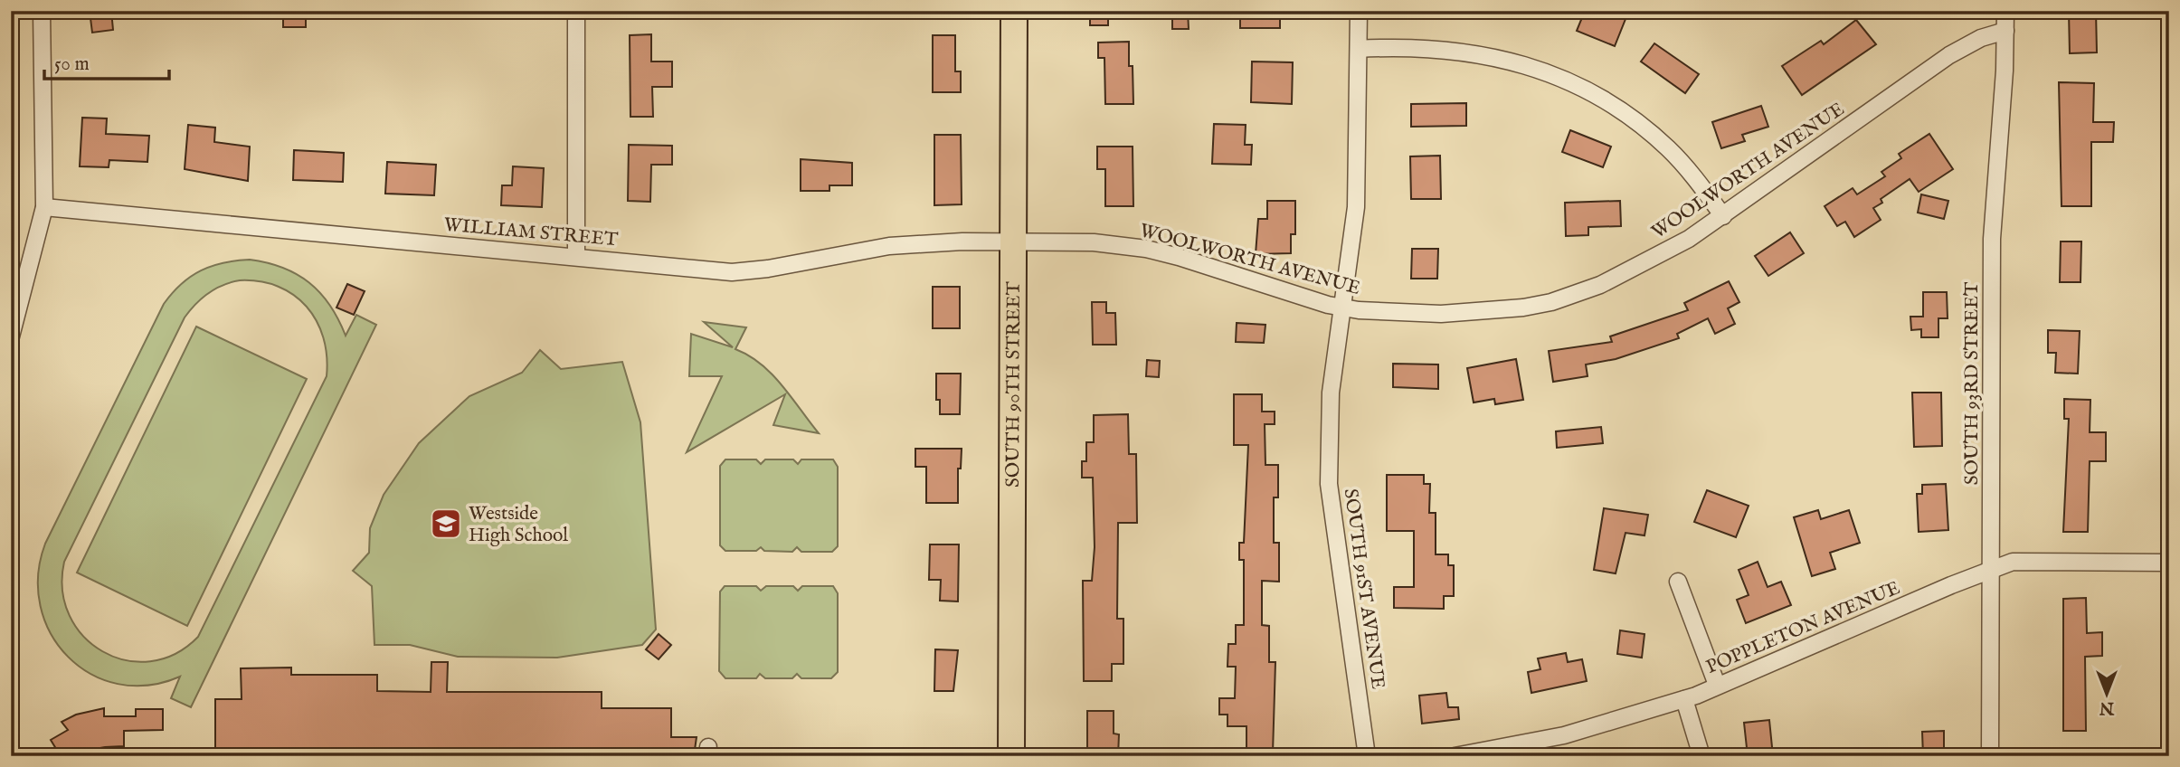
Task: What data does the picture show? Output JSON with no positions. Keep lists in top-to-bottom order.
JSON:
{
  "streets": {
    "main road": ["SOUTH 90TH STREET"],
    "street": [
      "WOOLWORTH AVENUE",
      "WILLIAM STREET",
      "SOUTH 93RD STREET",
      "SOUTH 91ST AVENUE",
      "POPPLETON AVENUE"
    ]
  },
  "crossings": [
    ["WOOLWORTH AVENUE", "WILLIAM STREET"],
    ["WOOLWORTH AVENUE", "SOUTH 90TH STREET"],
    ["WOOLWORTH AVENUE", "SOUTH 93RD STREET"],
    ["WOOLWORTH AVENUE", "SOUTH 91ST AVENUE"],
    ["WILLIAM STREET", "SOUTH 90TH STREET"],
    ["SOUTH 93RD STREET", "POPPLETON AVENUE"]
  ],
  "places": {
    "school or university": ["Westside High School"]
  },
  "scale_bar": "50 m",
  "north": "bottom"
}
